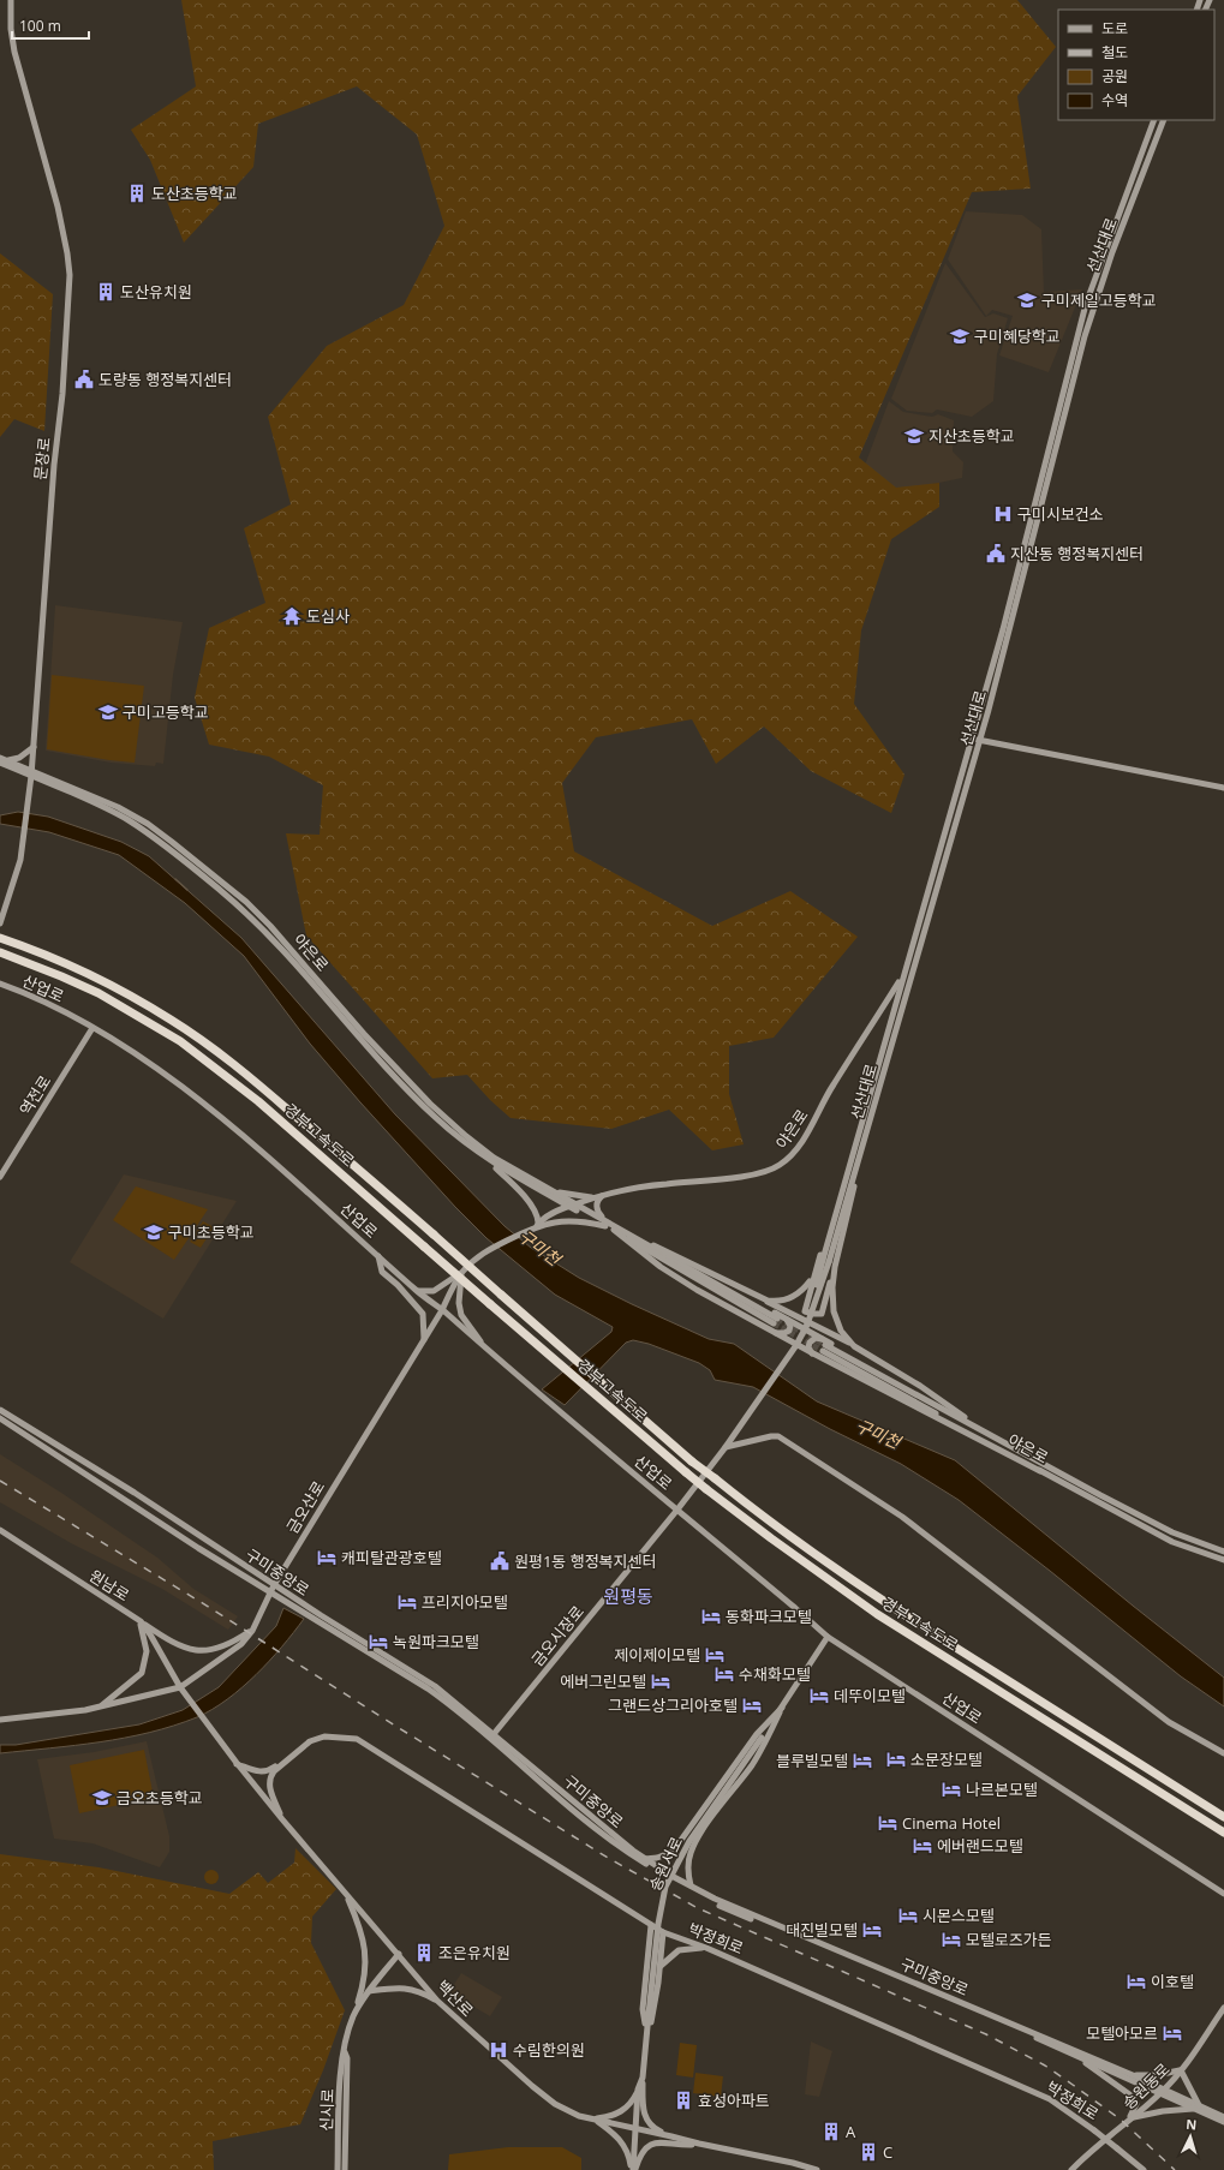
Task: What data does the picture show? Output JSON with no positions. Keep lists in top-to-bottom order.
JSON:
{
  "streets": {
    "highway": ["경부고속도로"],
    "street": [
      "선산대로",
      "문장로",
      "야은로",
      "산업로",
      "역전로",
      "금오산로",
      "구미중앙로",
      "원남로",
      "금오시장로",
      "송원서로",
      "박정희로",
      "백산로",
      "송원동로",
      "신시로"
    ]
  },
  "crossings": [
    ["선산대로", "야은로"],
    ["선산대로", "산업로"],
    ["문장로", "야은로"],
    ["야은로", "금오산로"],
    ["산업로", "역전로"],
    ["산업로", "금오산로"],
    ["산업로", "금오시장로"],
    ["산업로", "송원서로"],
    ["금오산로", "구미중앙로"],
    ["금오산로", "원남로"],
    ["금오산로", "백산로"],
    ["구미중앙로", "금오시장로"],
    ["구미중앙로", "송원동로"],
    ["원남로", "백산로"],
    ["송원서로", "백산로"],
    ["백산로", "신시로"]
  ],
  "districts": ["원평동"],
  "water": ["구미천"],
  "places": {
    "building": [
      "도산초등학교",
      "도산유치원",
      "조은유치원",
      "효성아파트",
      "A",
      "C"
    ],
    "school or university": [
      "구미제일고등학교",
      "구미혜당학교",
      "지산초등학교",
      "구미고등학교",
      "구미초등학교",
      "금오초등학교"
    ],
    "public building": ["도량동 행정복지센터", "지산동 행정복지센터", "원평1동 행정복지센터"],
    "hospital": ["구미시보건소", "수림한의원"],
    "temple": ["도심사"],
    "hotel": [
      "캐피탈관광호텔",
      "프리지아모텔",
      "동화파크모텔",
      "녹원파크모텔",
      "제이제이모텔",
      "수채화모텔",
      "에버그린모텔",
      "데뚜이모텔",
      "그랜드상그리아호텔",
      "소문장모텔",
      "블루빌모텔",
      "나르본모텔",
      "Cinema Hotel",
      "에버랜드모텔",
      "시몬스모텔",
      "대진빌모텔",
      "모텔로즈가든",
      "이호텔",
      "모텔아모르"
    ]
  },
  "legend": [
    "도로",
    "철도",
    "공원",
    "수역"
  ],
  "scale_bar": "100 m",
  "north": "top"
}
